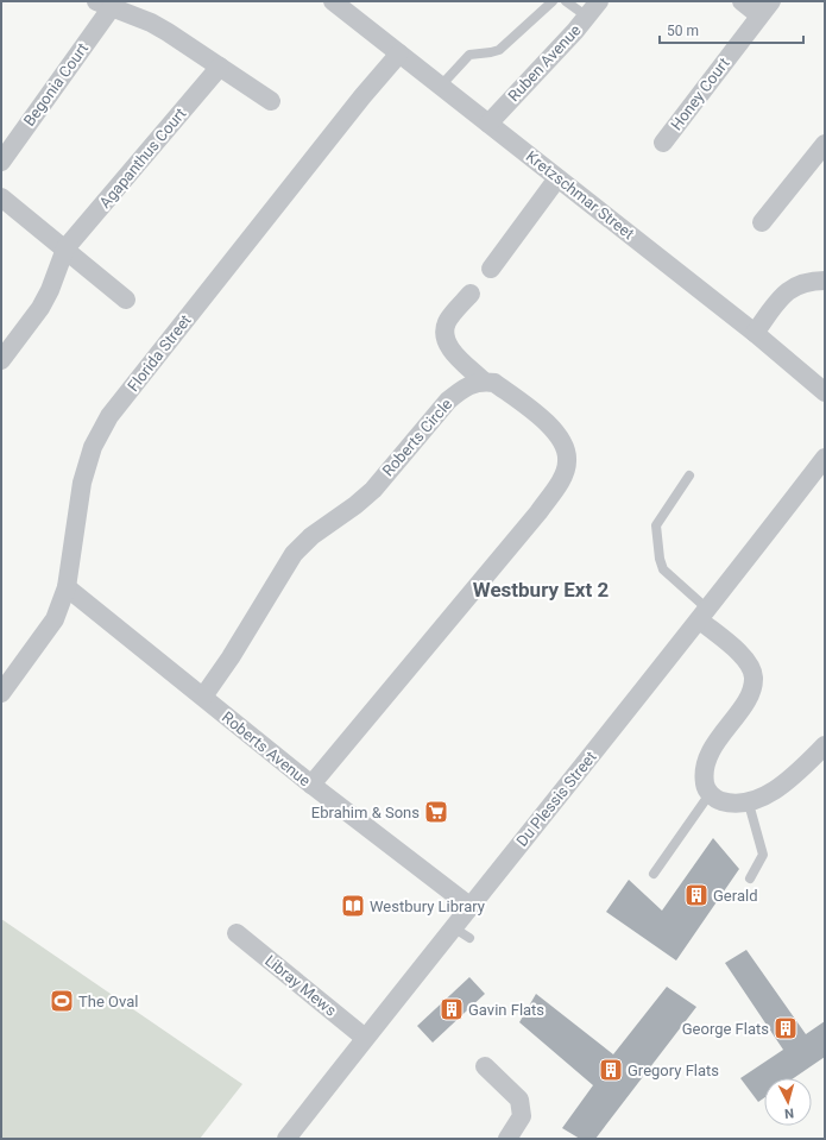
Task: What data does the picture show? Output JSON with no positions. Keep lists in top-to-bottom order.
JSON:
{
  "streets": {
    "street": [
      "Ruben Avenue",
      "Begonia Court",
      "Honey Court",
      "Agapanthus Court",
      "Kretzschmar Street",
      "Florida Street",
      "Roberts Circle",
      "Roberts Avenue",
      "Du Plessis Street",
      "Libray Mews"
    ]
  },
  "crossings": [
    ["Ruben Avenue", "Kretzschmar Street"],
    ["Begonia Court", "Agapanthus Court"],
    ["Kretzschmar Street", "Florida Street"],
    ["Florida Street", "Roberts Avenue"],
    ["Roberts Circle", "Roberts Avenue"],
    ["Roberts Avenue", "Du Plessis Street"],
    ["Du Plessis Street", "Libray Mews"]
  ],
  "districts": ["Westbury Ext 2"],
  "places": {
    "supermarket": ["Ebrahim & Sons"],
    "building": [
      "Gerald",
      "Gavin Flats",
      "George Flats",
      "Gregory Flats"
    ],
    "library": ["Westbury Library"],
    "sports": ["The Oval"]
  },
  "scale_bar": "50 m",
  "north": "bottom"
}
